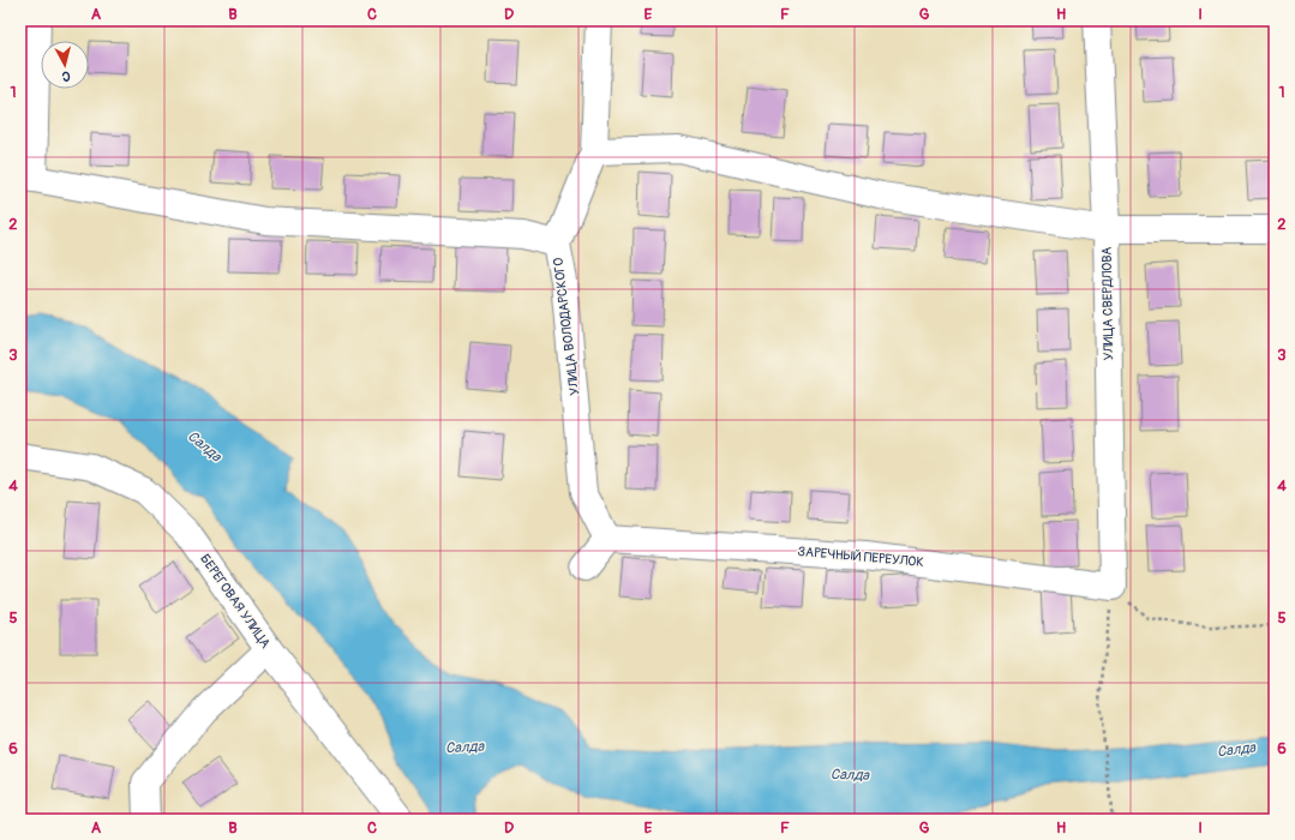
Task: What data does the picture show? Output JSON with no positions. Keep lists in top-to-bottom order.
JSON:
{
  "streets": {
    "street": [
      "УЛИЦА СВЕРДЛОВА",
      "УЛИЦА ВОЛОДАРСКОГО",
      "ЗАРЕЧНЫЙ ПЕРЕУЛОК",
      "БЕРЕГОВАЯ УЛИЦА"
    ]
  },
  "crossings": [
    ["УЛИЦА СВЕРДЛОВА", "ЗАРЕЧНЫЙ ПЕРЕУЛОК"],
    ["УЛИЦА ВОЛОДАРСКОГО", "ЗАРЕЧНЫЙ ПЕРЕУЛОК"]
  ],
  "water": ["Салда"],
  "north": "bottom",
  "grid": {
    "columns": [
      "A",
      "B",
      "C",
      "D",
      "E",
      "F",
      "G",
      "H",
      "I"
    ],
    "rows": [
      "1",
      "2",
      "3",
      "4",
      "5",
      "6"
    ]
  }
}
